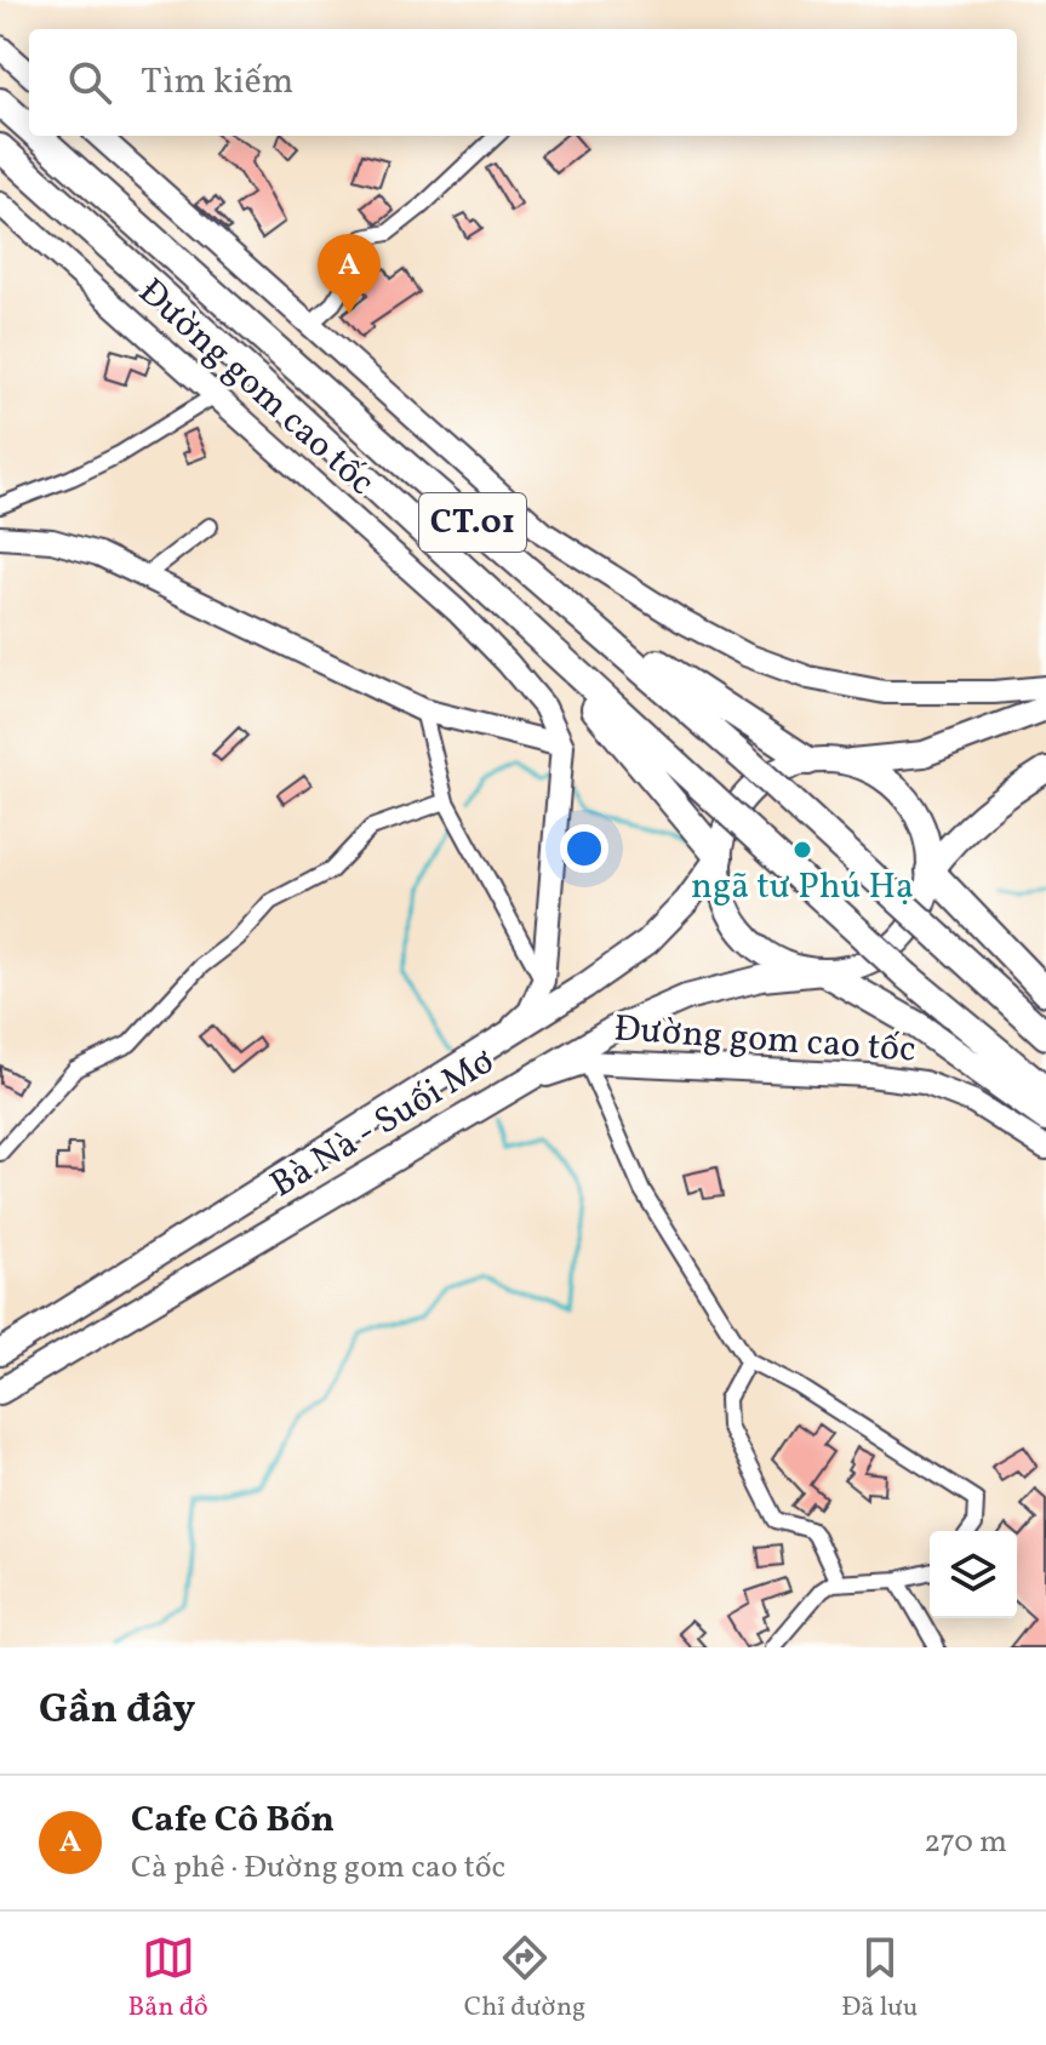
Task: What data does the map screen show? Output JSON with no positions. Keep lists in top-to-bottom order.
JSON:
{
  "streets": {
    "highway": ["CT.01"],
    "main road": ["Đường gom cao tốc", "Bà Nà - Suối Mơ"]
  },
  "crossings": [
    ["Đường gom cao tốc", "Bà Nà - Suối Mơ"]
  ],
  "places": ["ngã tư Phú Hạ"],
  "page": {
    "search": "Tìm kiếm",
    "pins": "A",
    "heading": "Gần đây",
    "list": [
      {
        "mark": "A",
        "name": "Cafe Cô Bốn",
        "note": "Cà phê · Đường gom cao tốc",
        "value": "270 m"
      }
    ],
    "nav": ["Bản đồ", "Chỉ đường", "Đã lưu"]
  }
}
